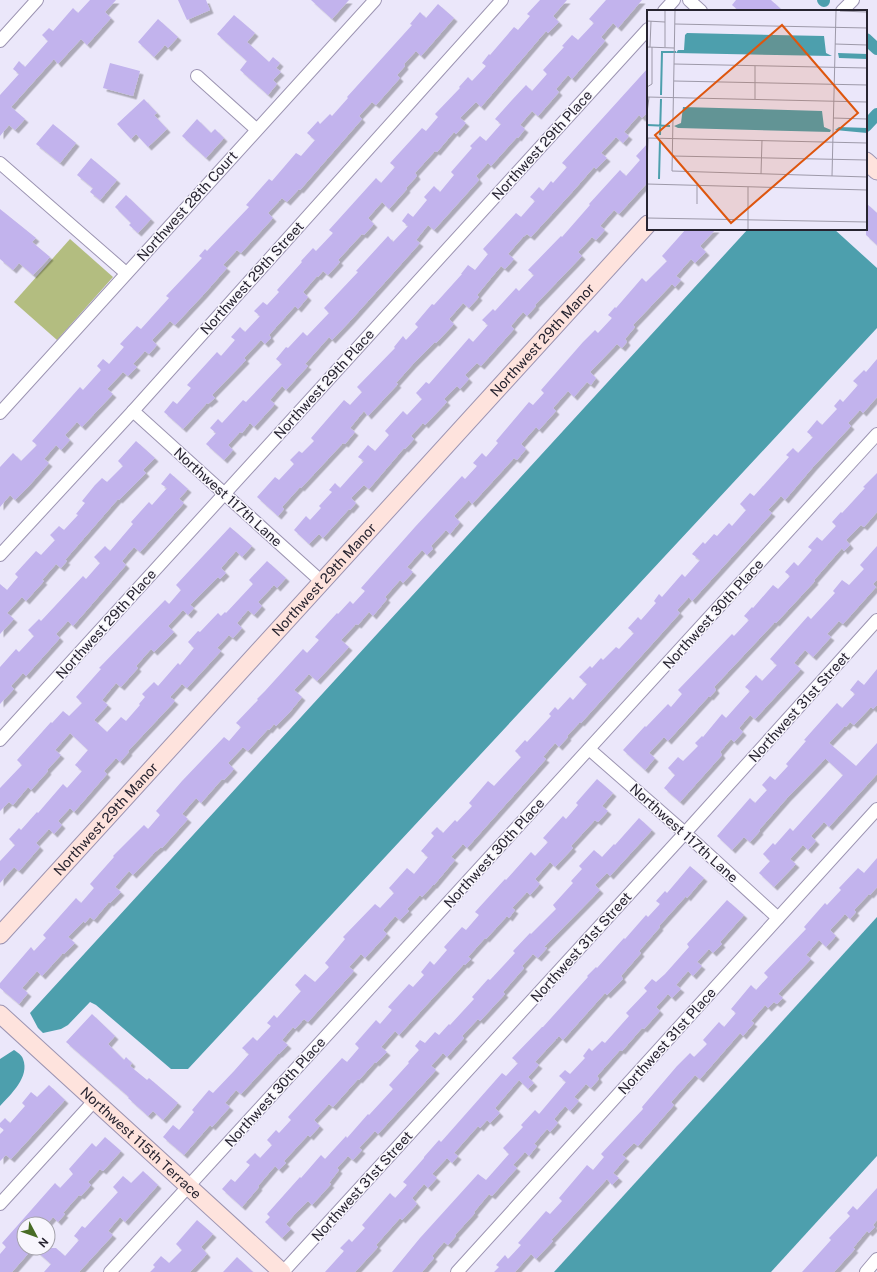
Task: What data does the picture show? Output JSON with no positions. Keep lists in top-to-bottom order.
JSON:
{
  "streets": {
    "street": [
      "Northwest 29th Place",
      "Northwest 28th Court",
      "Northwest 29th Street",
      "Northwest 29th Manor",
      "Northwest 117th Lane",
      "Northwest 30th Place",
      "Northwest 31st Street",
      "Northwest 31st Place",
      "Northwest 115th Terrace"
    ]
  },
  "crossings": [
    ["Northwest 29th Place", "Northwest 117th Lane"],
    ["Northwest 29th Street", "Northwest 117th Lane"],
    ["Northwest 29th Manor", "Northwest 117th Lane"],
    ["Northwest 117th Lane", "Northwest 30th Place"],
    ["Northwest 117th Lane", "Northwest 31st Street"],
    ["Northwest 117th Lane", "Northwest 31st Place"],
    ["Northwest 30th Place", "Northwest 115th Terrace"],
    ["Northwest 31st Street", "Northwest 115th Terrace"]
  ],
  "north": "bottom right"
}
